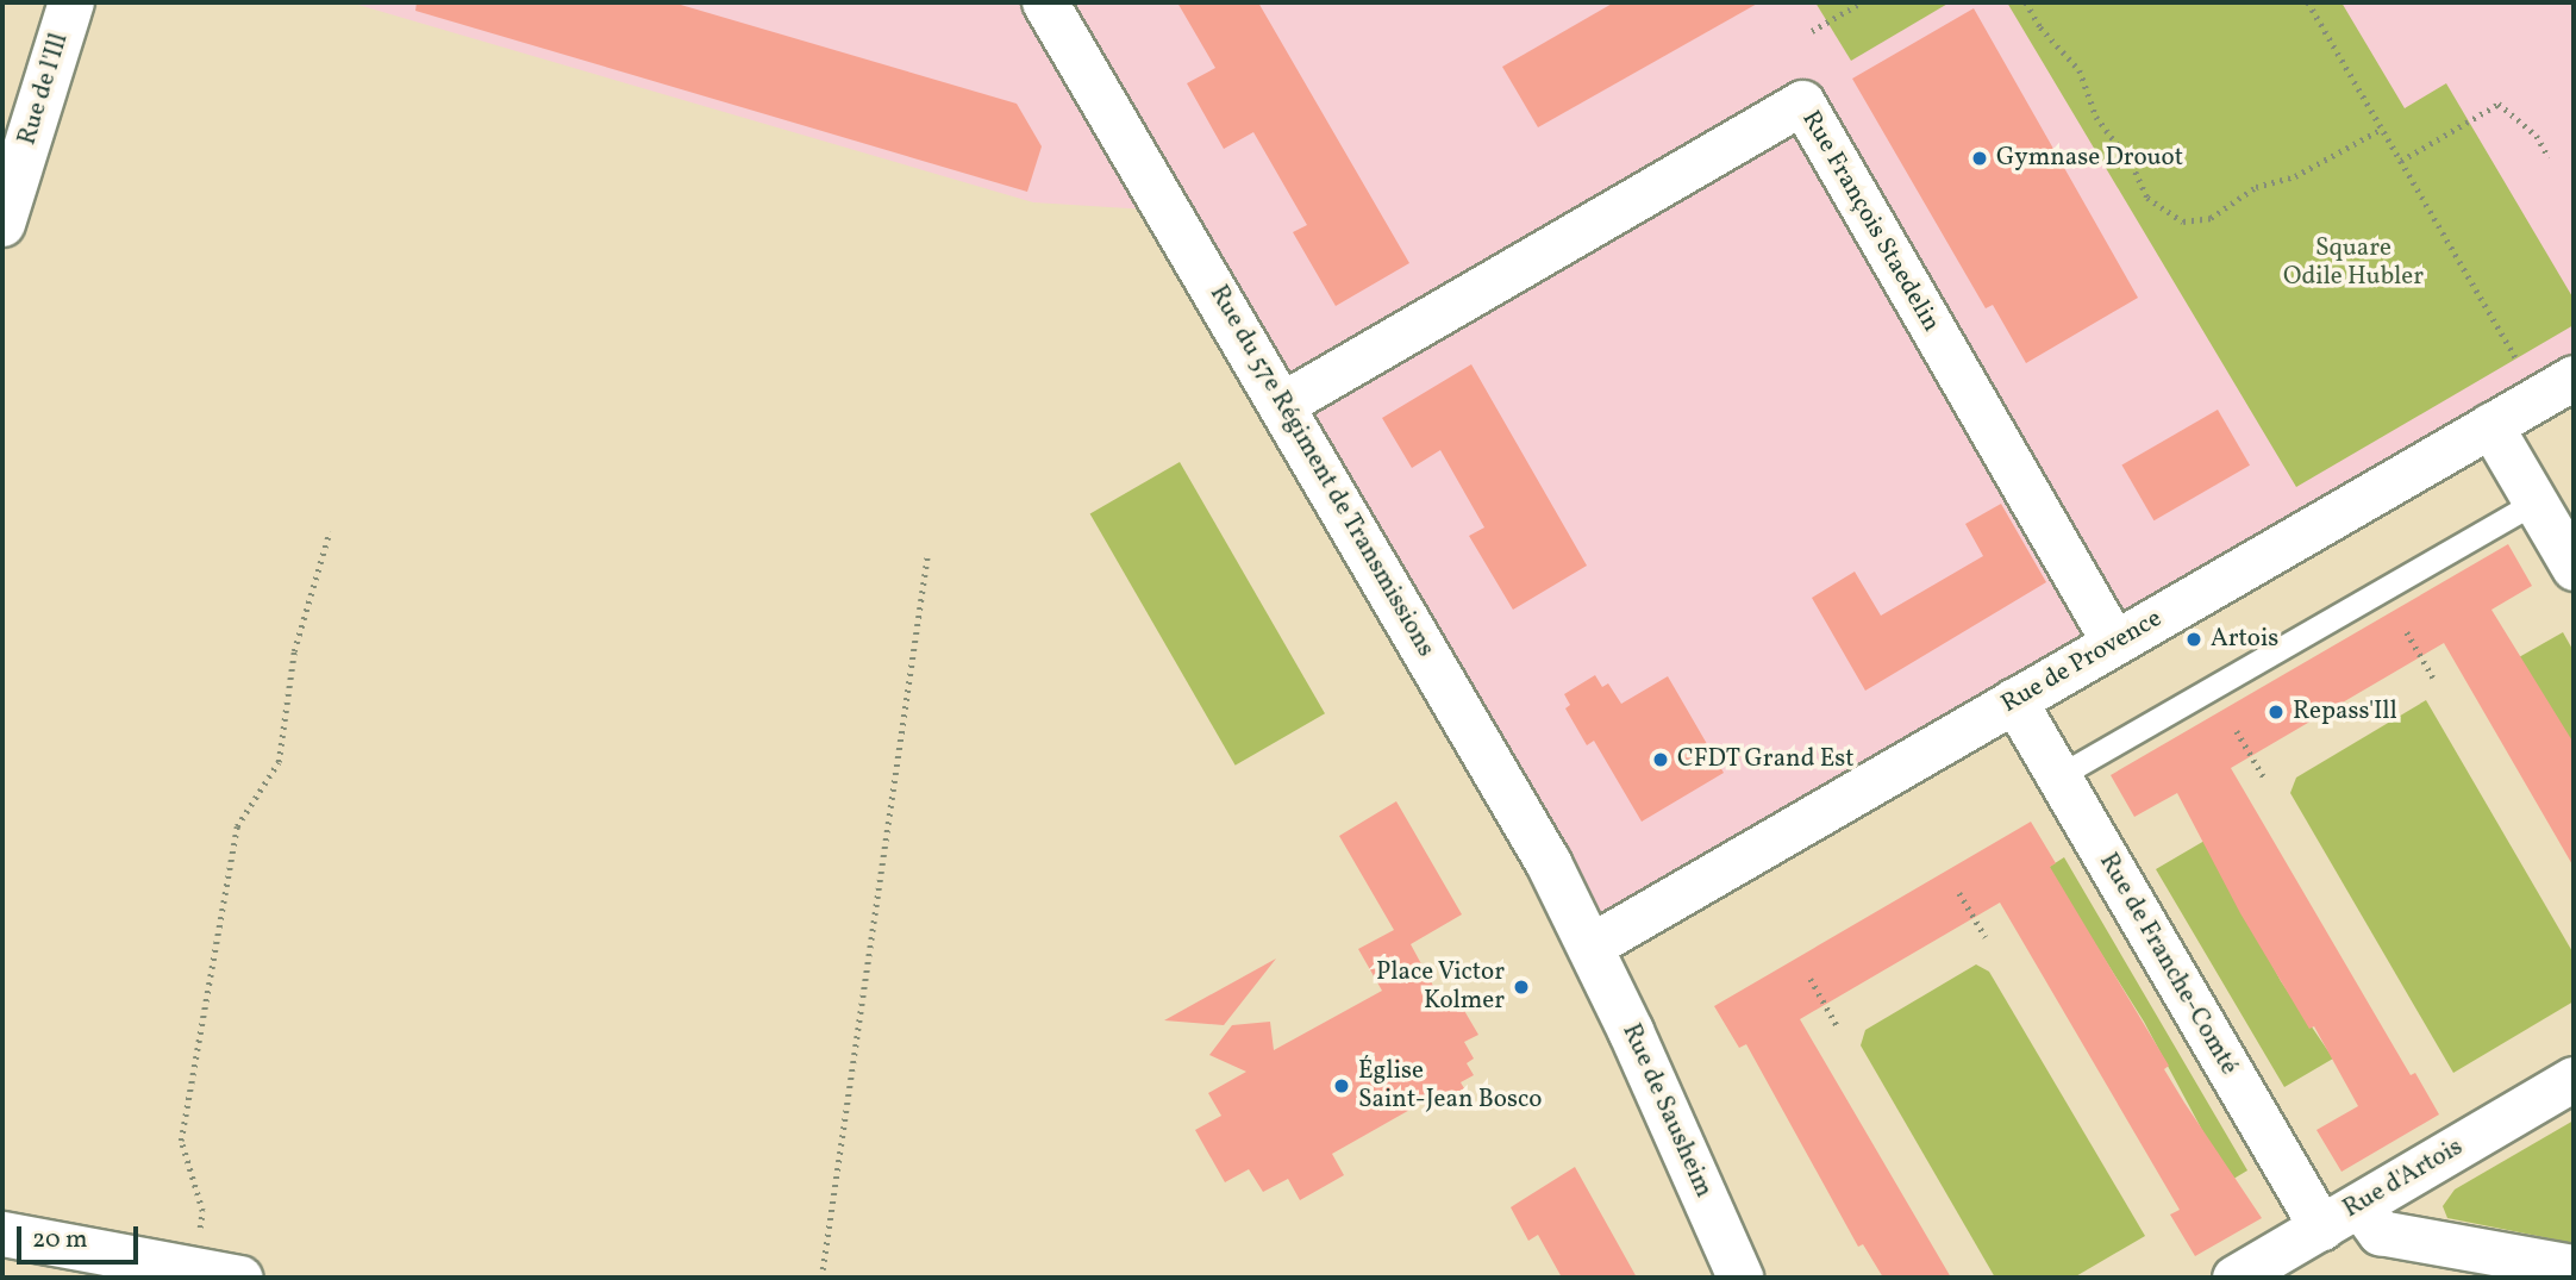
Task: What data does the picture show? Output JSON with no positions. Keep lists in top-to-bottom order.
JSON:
{
  "streets": {
    "main road": ["Rue de l'Ill", "Rue du 57e Régiment de Transmissions", "Rue de Sausheim"],
    "street": [
      "Rue François Staedelin",
      "Rue de Provence",
      "Rue de Franche-Comté",
      "Rue d'Artois"
    ]
  },
  "crossings": [
    ["Rue François Staedelin", "Rue du 57e Régiment de Transmissions"],
    ["Rue François Staedelin", "Rue de Provence"],
    ["Rue du 57e Régiment de Transmissions", "Rue de Provence"],
    ["Rue du 57e Régiment de Transmissions", "Rue de Sausheim"],
    ["Rue de Provence", "Rue de Franche-Comté"],
    ["Rue de Provence", "Rue de Sausheim"],
    ["Rue de Franche-Comté", "Rue d'Artois"]
  ],
  "parks": ["Square Odile Hubler"],
  "places": [
    "Gymnase Drouot",
    "Artois",
    "Repass'Ill",
    "CFDT Grand Est",
    "Place Victor Kolmer",
    "Église Saint-Jean Bosco"
  ],
  "scale_bar": "20 m"
}
